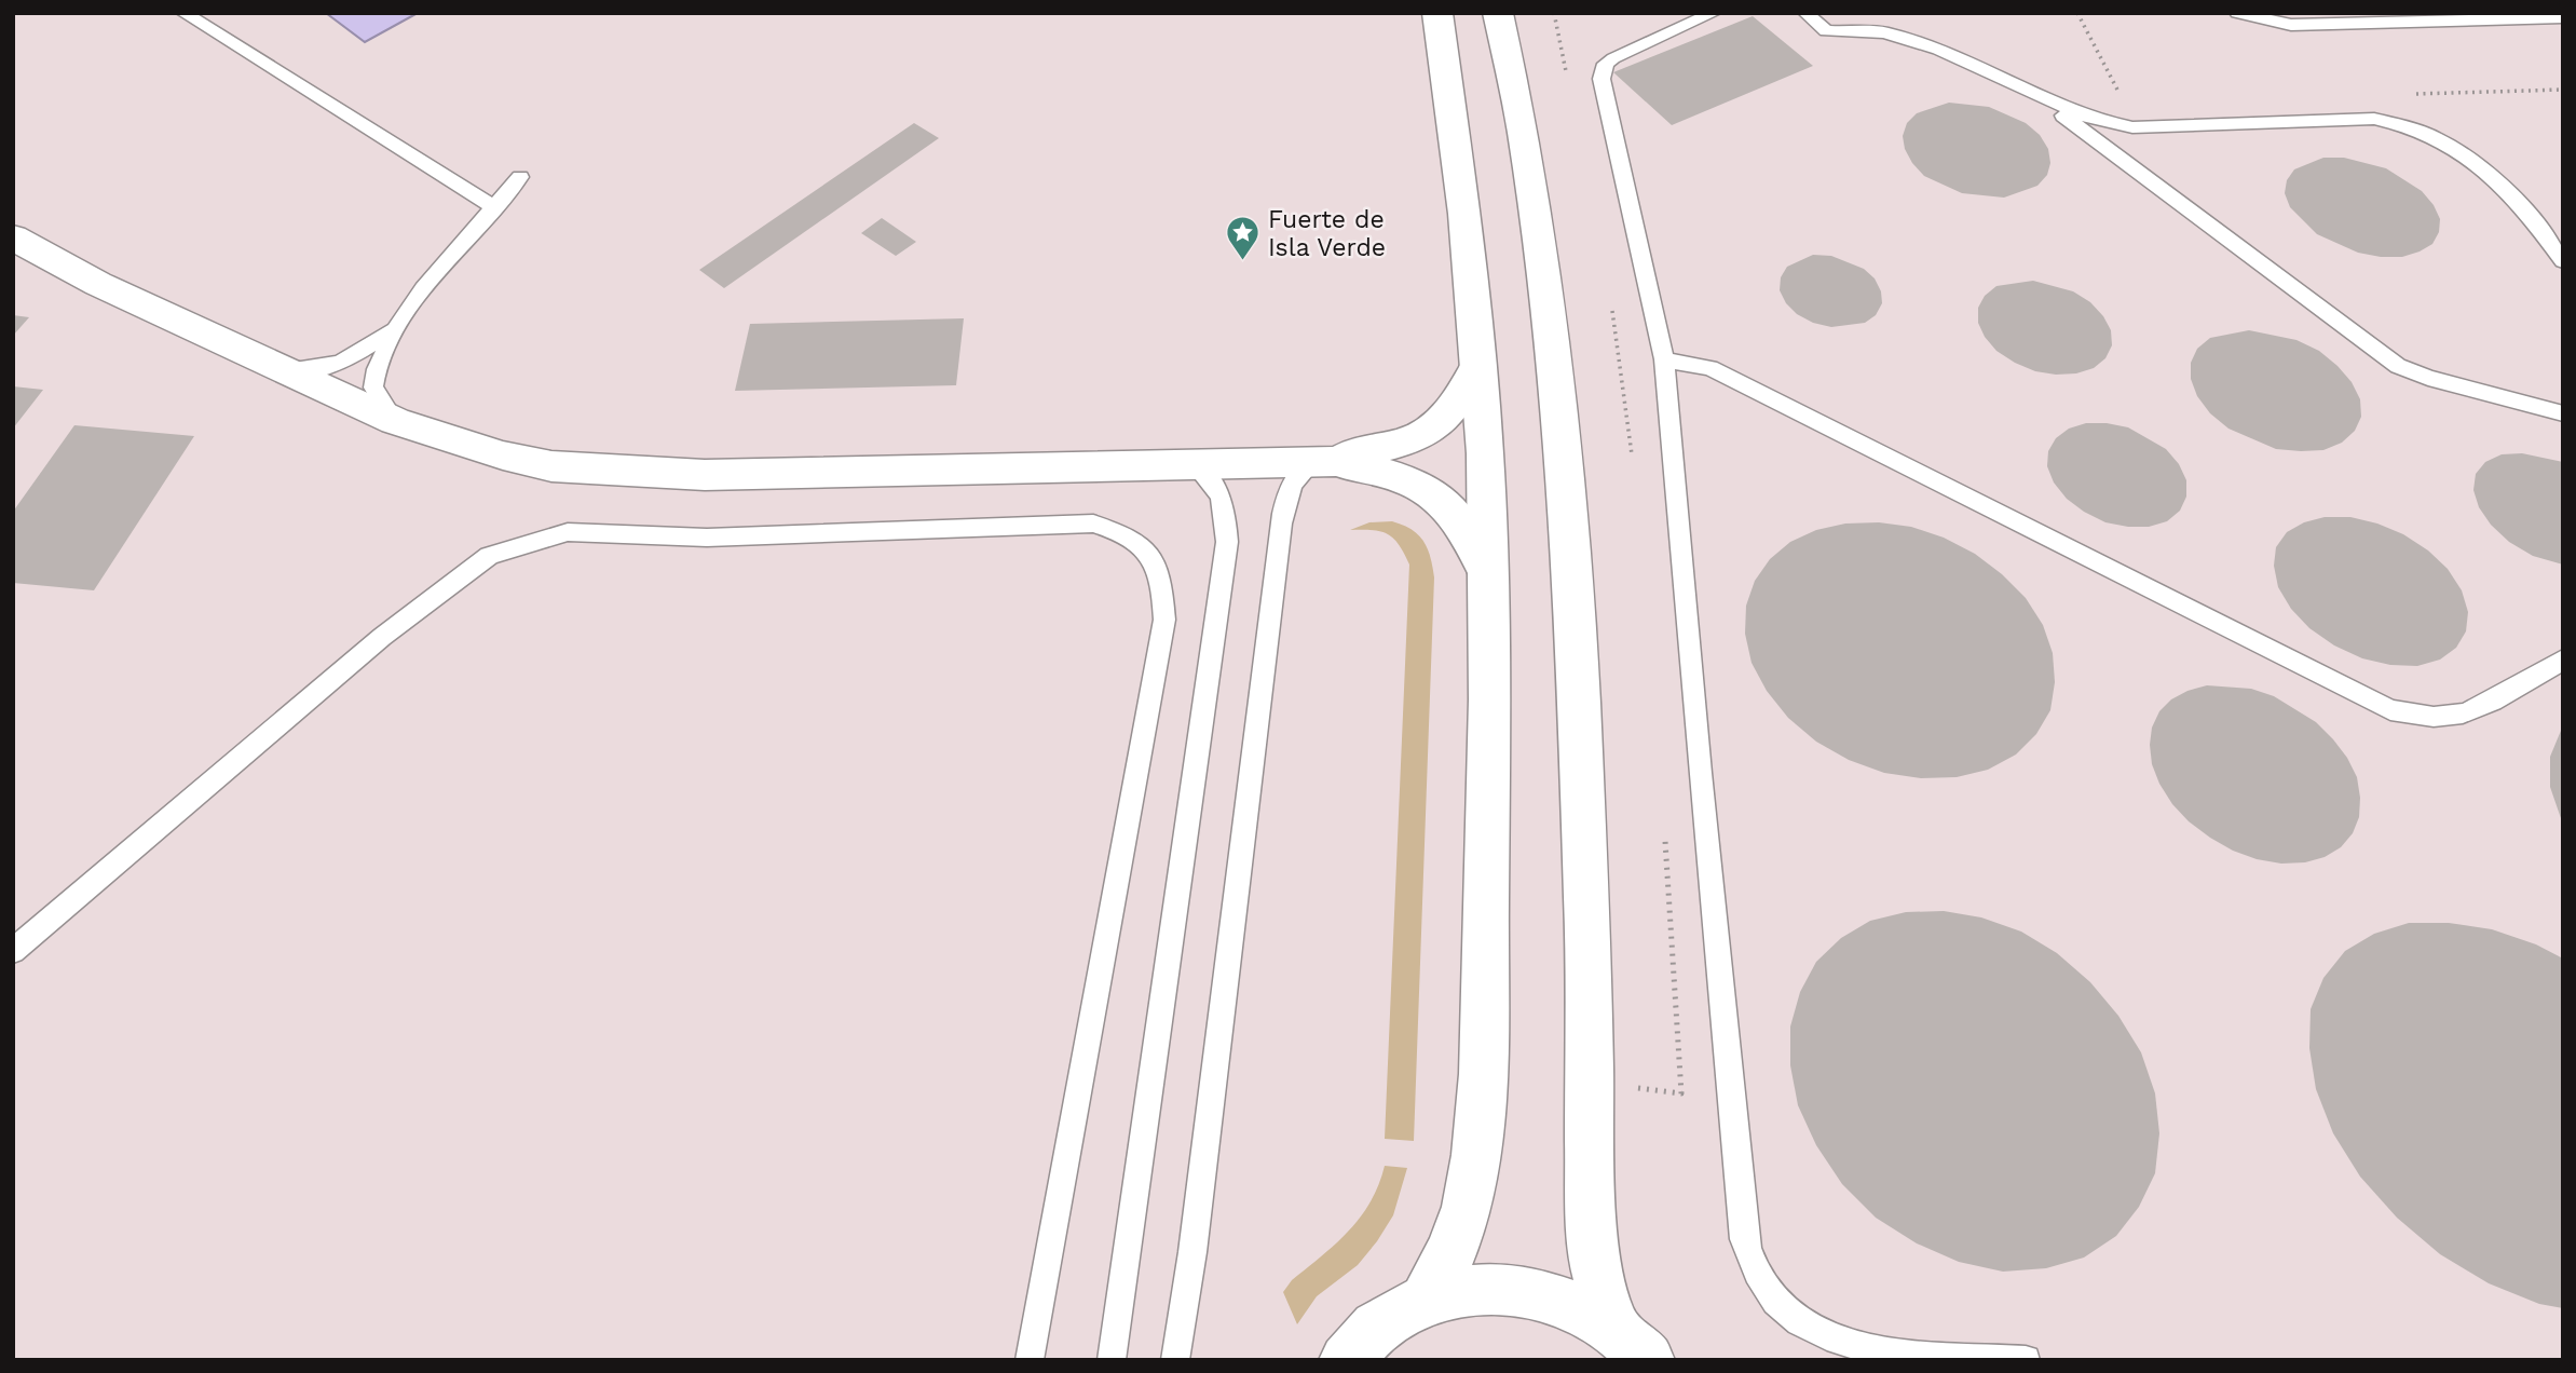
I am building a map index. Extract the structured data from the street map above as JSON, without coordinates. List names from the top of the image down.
{
  "places": {
    "place": ["Fuerte de Isla Verde"]
  }
}
